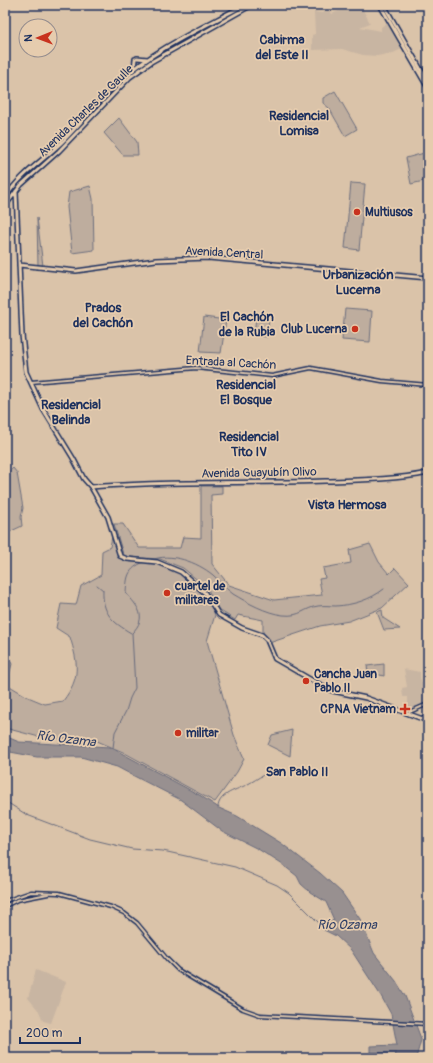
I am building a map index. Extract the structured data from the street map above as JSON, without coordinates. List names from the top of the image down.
{
  "streets": {
    "main road": ["Avenida Charles de Gaulle", "Avenida Central", "Avenida Guayubín Olivo"],
    "street": ["Entrada al Cachón"]
  },
  "districts": [
    "Cabirma del Este II",
    "Residencial Lomisa",
    "Urbanización Lucerna",
    "Prados del Cachón",
    "El Cachón de la Rubia",
    "Residencial El Bosque",
    "Residencial Belinda",
    "Residencial Tito IV",
    "Vista Hermosa",
    "San Pablo II"
  ],
  "water": ["Río Ozama"],
  "places": {
    "other": [
      "Multiusos",
      "Club Lucerna",
      "cuartel de militares",
      "Cancha Juan Pablo II",
      "militar"
    ],
    "health": ["CPNA Vietnam"]
  },
  "scale_bar": "200 m",
  "north": "left"
}
